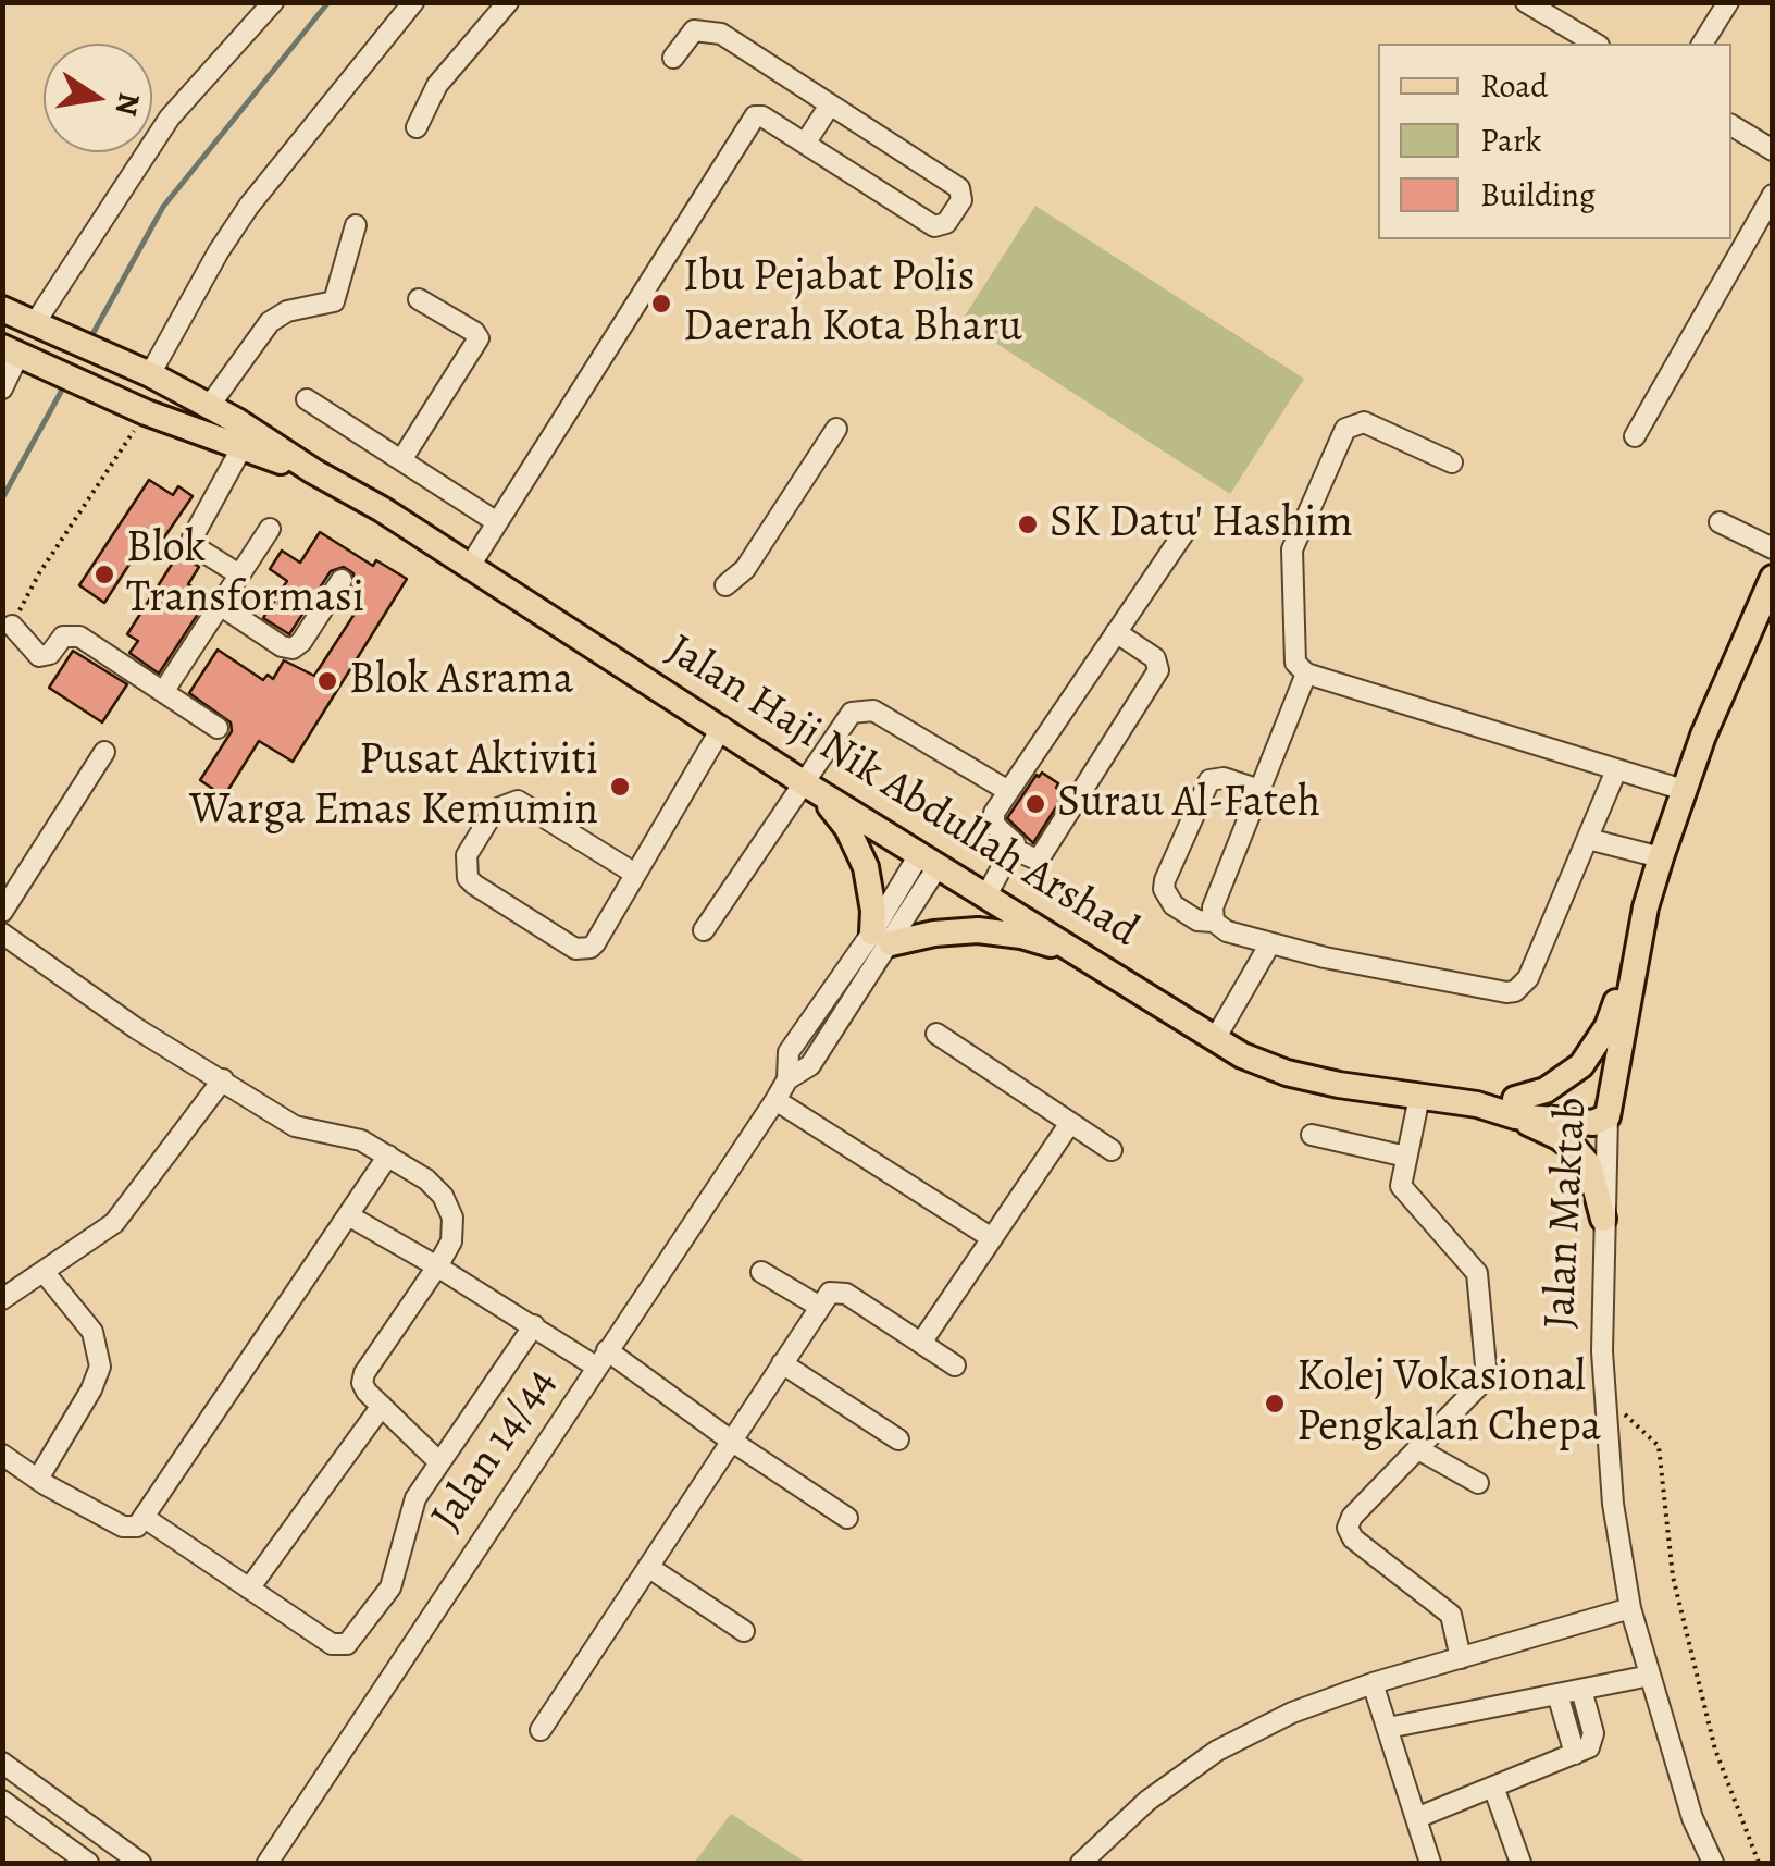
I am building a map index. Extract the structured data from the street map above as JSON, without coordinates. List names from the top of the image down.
{
  "streets": {
    "main road": ["Jalan Haji Nik Abdullah Arshad", "Jalan Maktab"],
    "street": ["Jalan 14/44"]
  },
  "crossings": [
    ["Jalan Haji Nik Abdullah Arshad", "Jalan Maktab"],
    ["Jalan Haji Nik Abdullah Arshad", "Jalan 14/44"]
  ],
  "places": [
    "Ibu Pejabat Polis Daerah Kota Bharu",
    "SK Datu' Hashim",
    "Blok Transformasi",
    "Blok Asrama",
    "Pusat Aktiviti Warga Emas Kemumin",
    "Surau Al-Fateh",
    "Kolej Vokasional Pengkalan Chepa"
  ],
  "legend": ["Road", "Park", "Building"],
  "north": "right"
}
